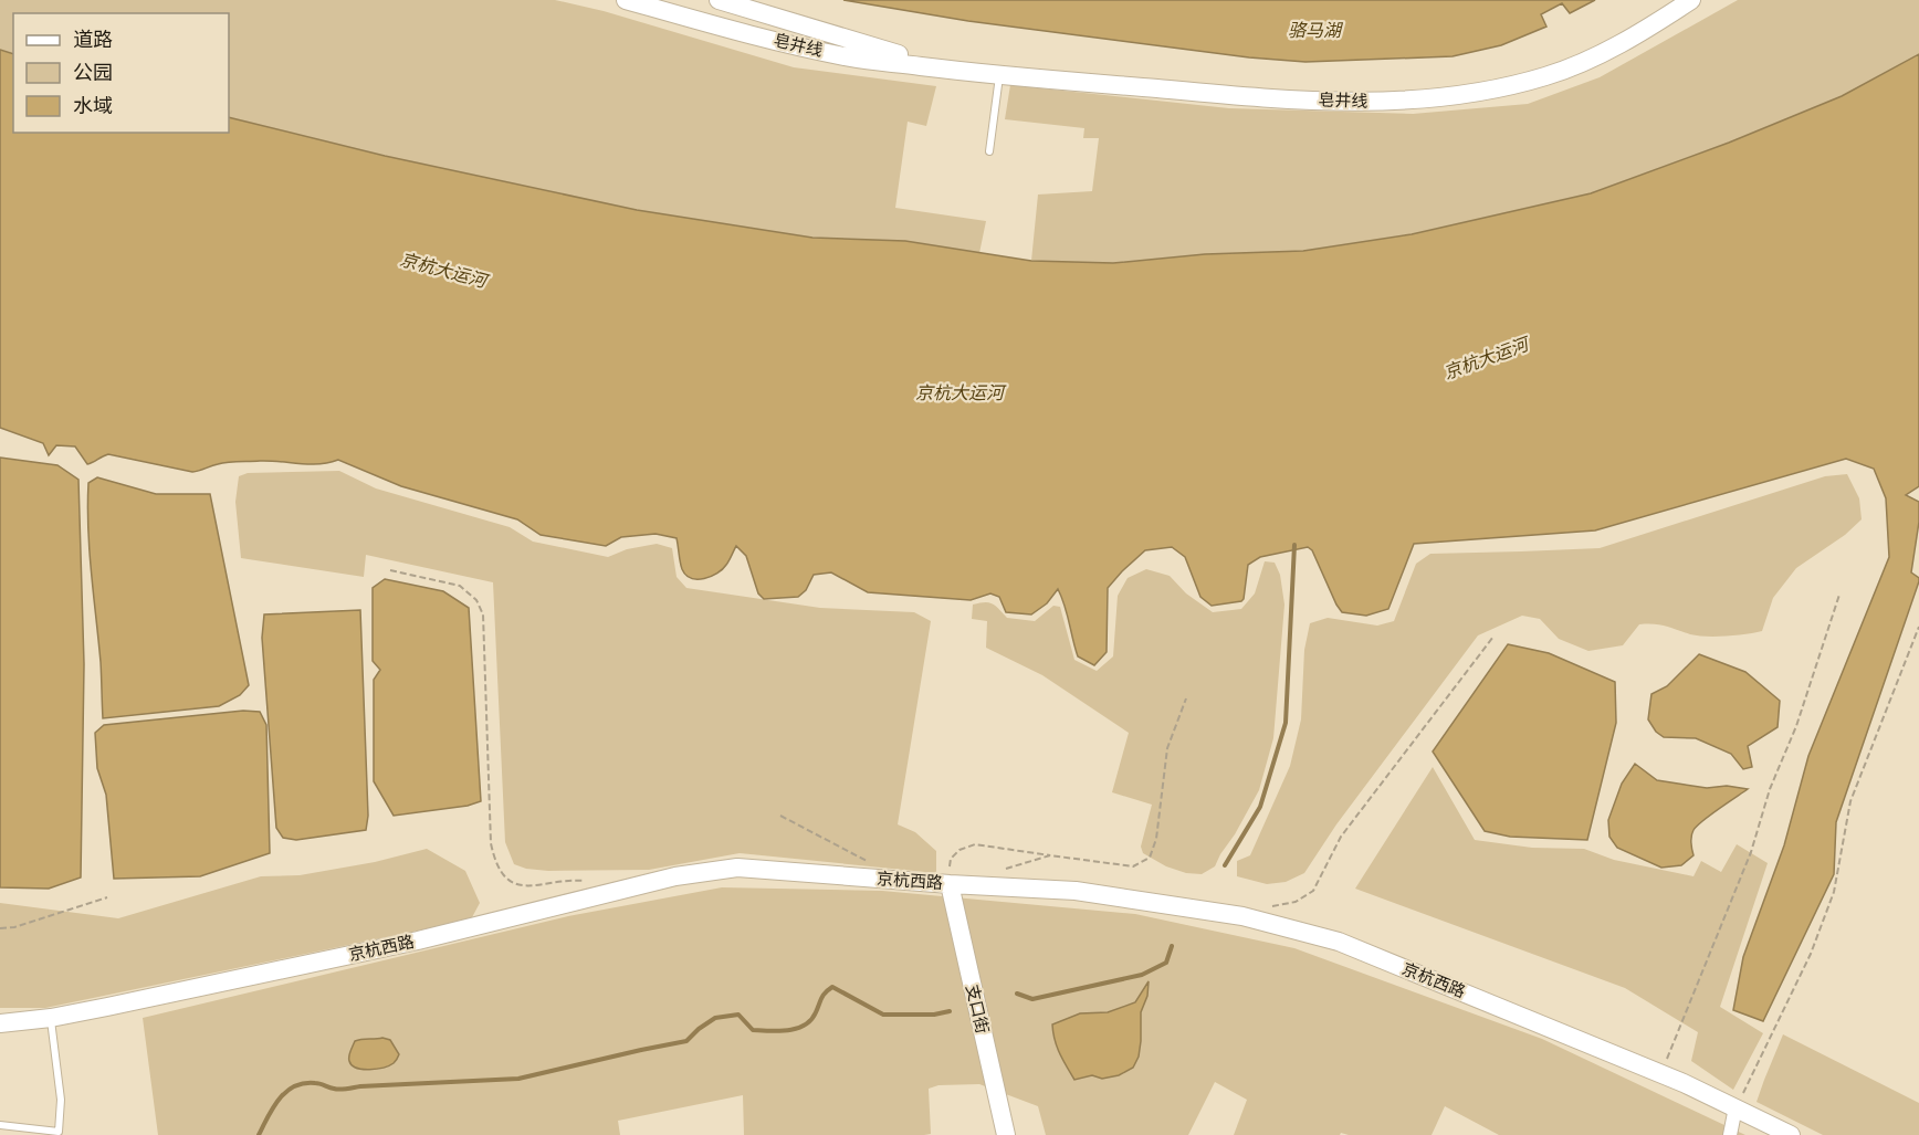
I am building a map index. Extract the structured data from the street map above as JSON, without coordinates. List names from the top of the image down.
{
  "streets": {
    "main road": ["皂井线", "京杭西路", "支口街"]
  },
  "crossings": [
    ["京杭西路", "支口街"]
  ],
  "water": ["骆马湖", "京杭大运河"],
  "legend": ["道路", "公园", "水域"]
}
